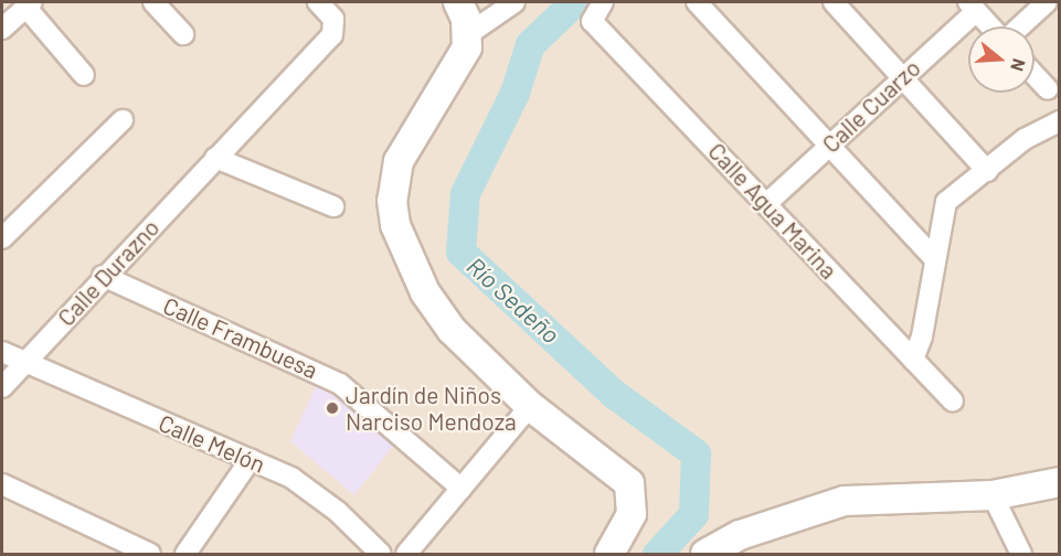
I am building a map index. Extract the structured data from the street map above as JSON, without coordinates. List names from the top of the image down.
{
  "streets": {
    "street": [
      "Calle Cuarzo",
      "Calle Agua Marina",
      "Calle Durazno",
      "Calle Frambuesa",
      "Calle Melón"
    ]
  },
  "crossings": [
    ["Calle Cuarzo", "Calle Agua Marina"],
    ["Calle Durazno", "Calle Frambuesa"],
    ["Calle Durazno", "Calle Melón"]
  ],
  "water": ["Río Sedeño"],
  "places": ["Jardín de Niños Narciso Mendoza"],
  "north": "right"
}
